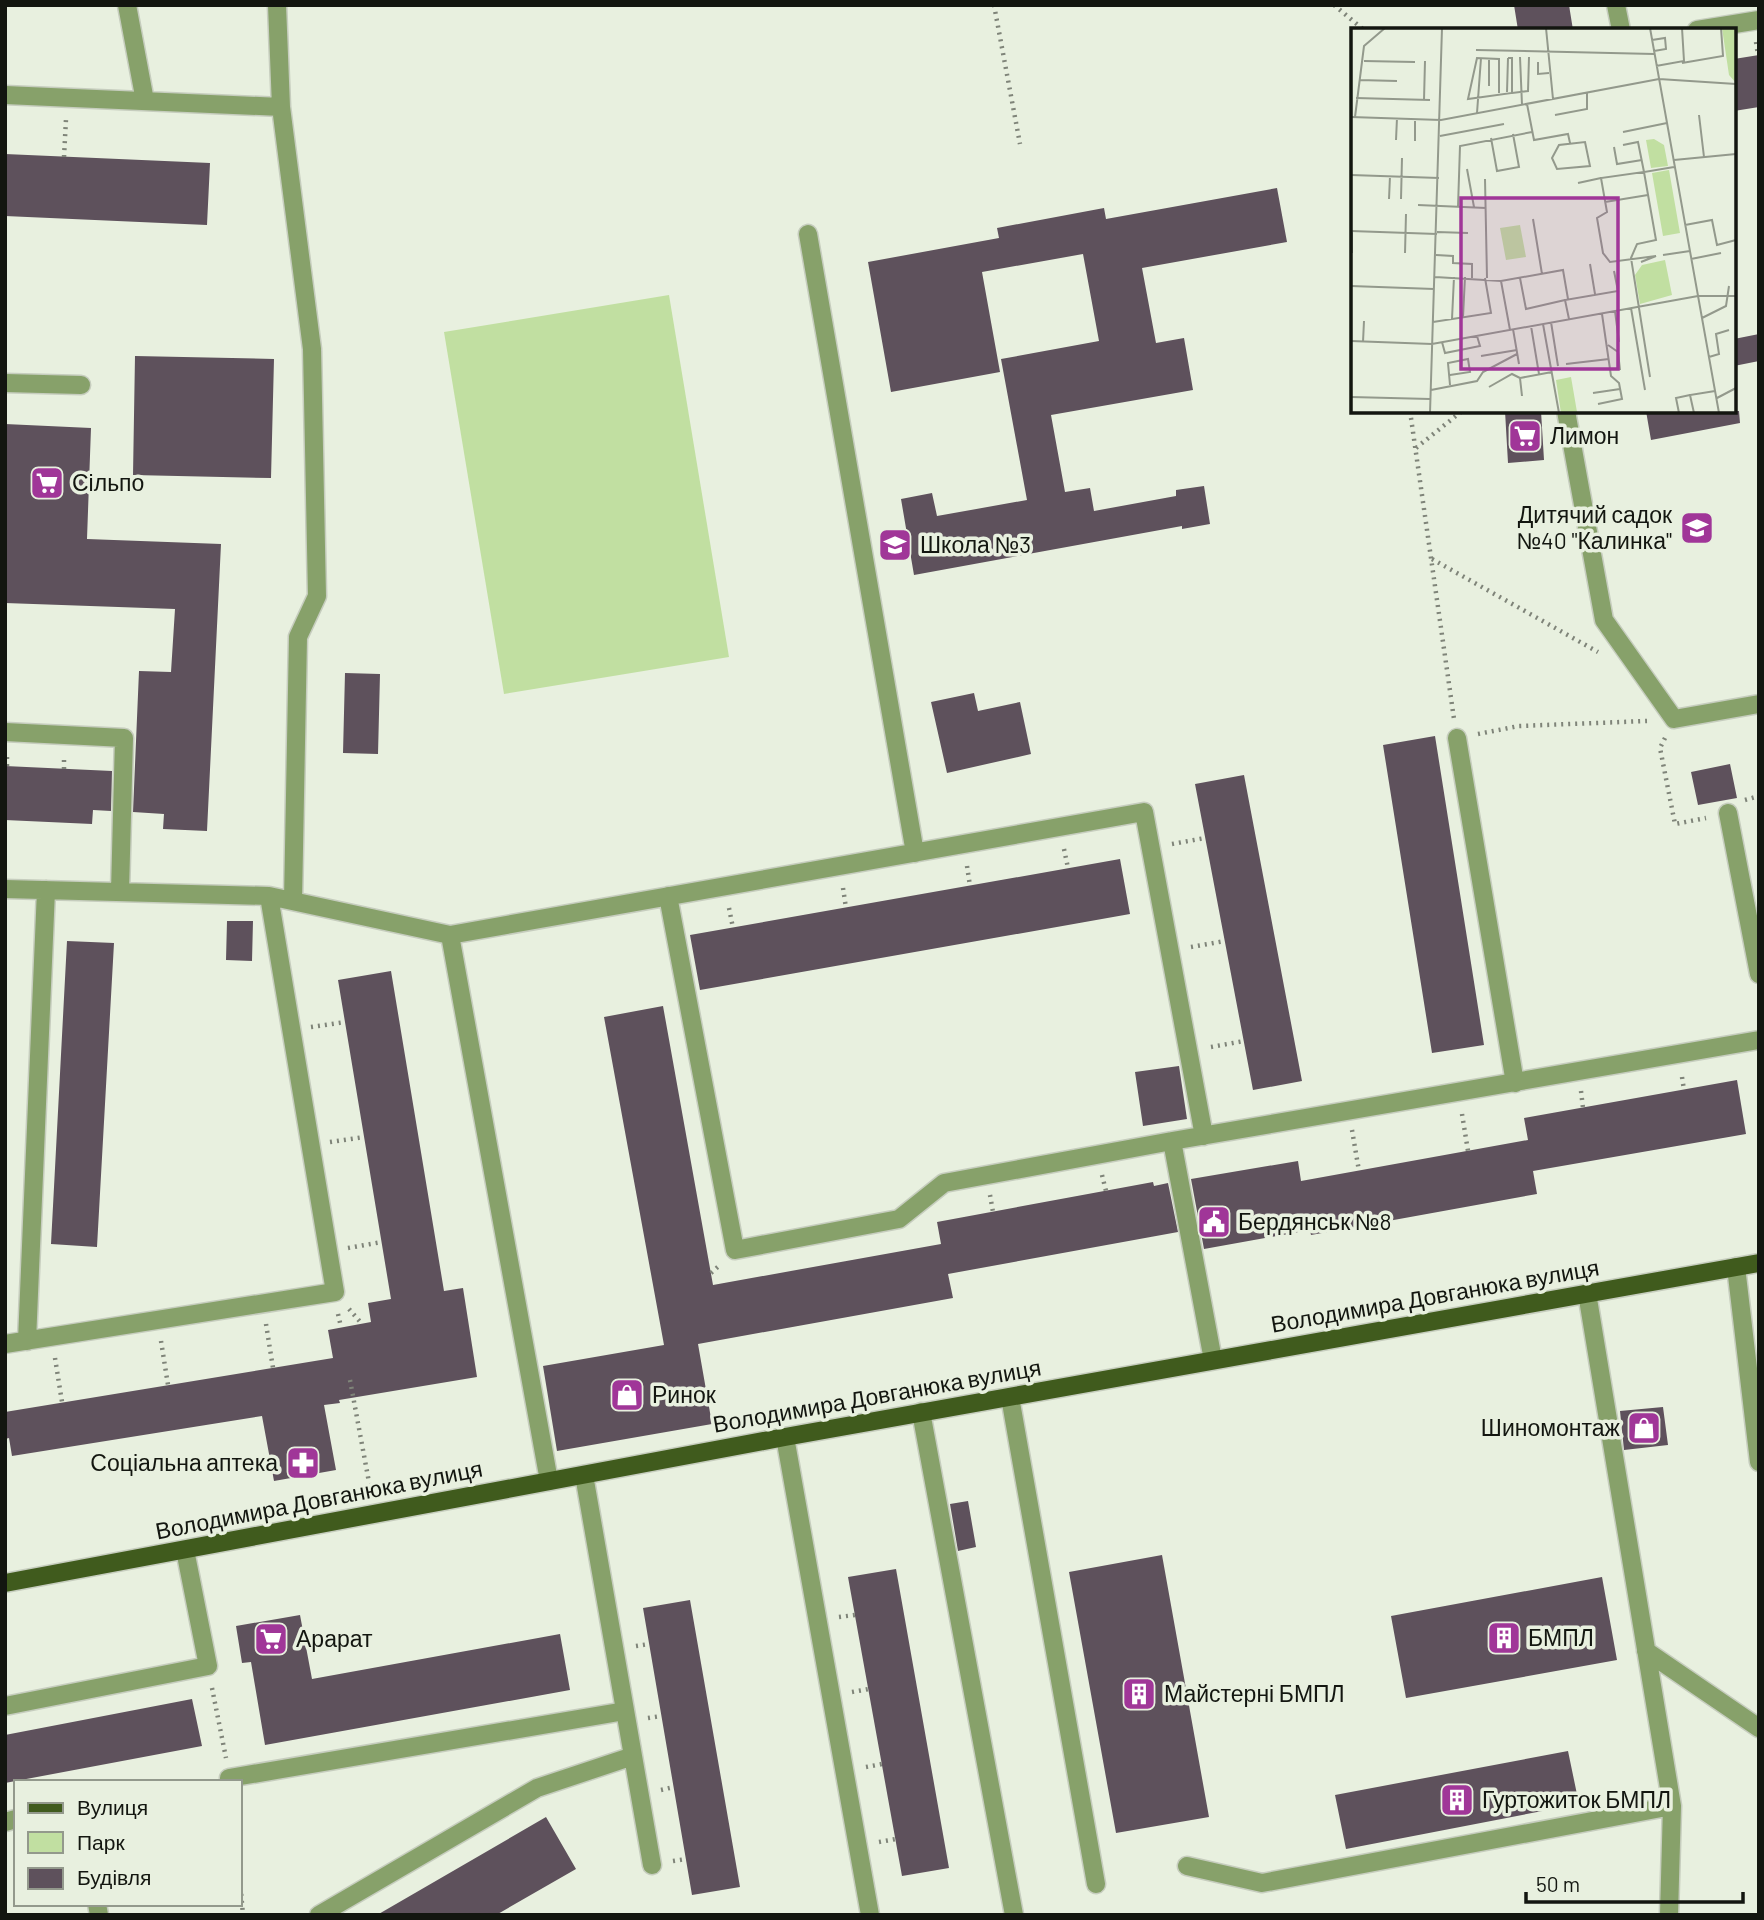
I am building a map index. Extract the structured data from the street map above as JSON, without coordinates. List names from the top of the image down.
{
  "streets": {
    "main road": ["Володимира Довганюка вулиця"]
  },
  "places": {
    "supermarket": ["Лимон", "Сільпо", "Арарат"],
    "school or university": ["Дитячий садок №40 \"Калинка\"", "Школа №3"],
    "public building": ["Бердянськ №8"],
    "shop": ["Ринок", "Шиномонтаж"],
    "pharmacy": ["Соціальна аптека"],
    "building": ["БМПЛ", "Майстерні БМПЛ", "Гуртожиток БМПЛ"]
  },
  "legend": ["Вулиця", "Парк", "Будівля"],
  "scale_bar": "50 m"
}
